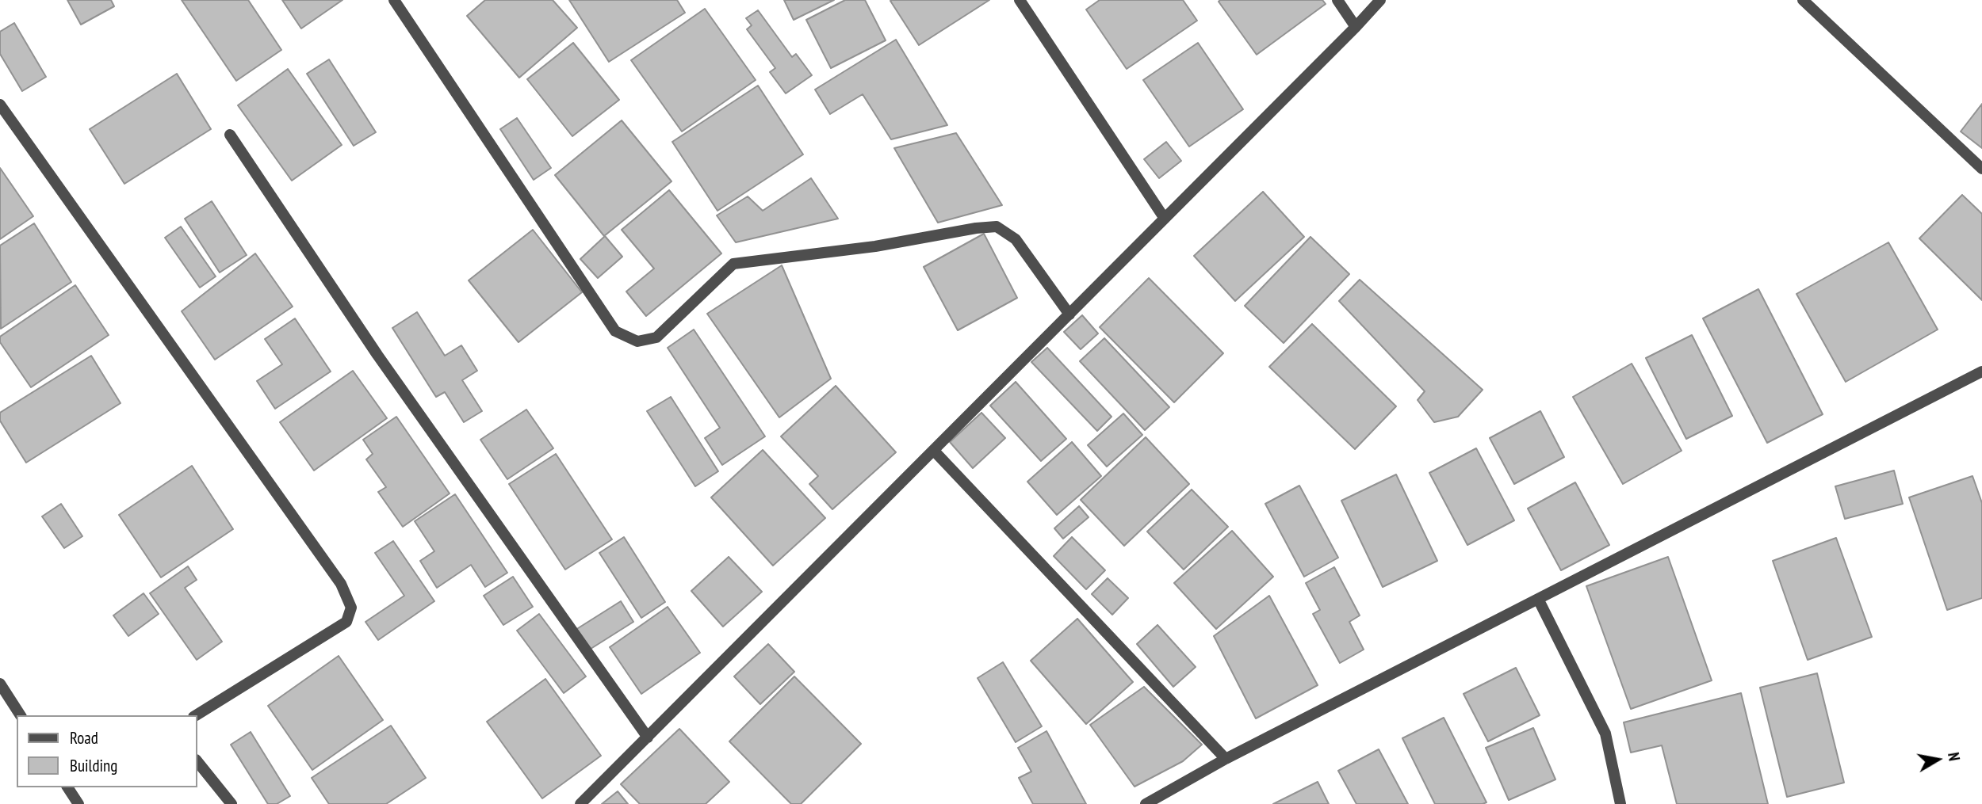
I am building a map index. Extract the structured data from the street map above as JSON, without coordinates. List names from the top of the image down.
{
  "legend": ["Road", "Building"],
  "north": "right"
}
